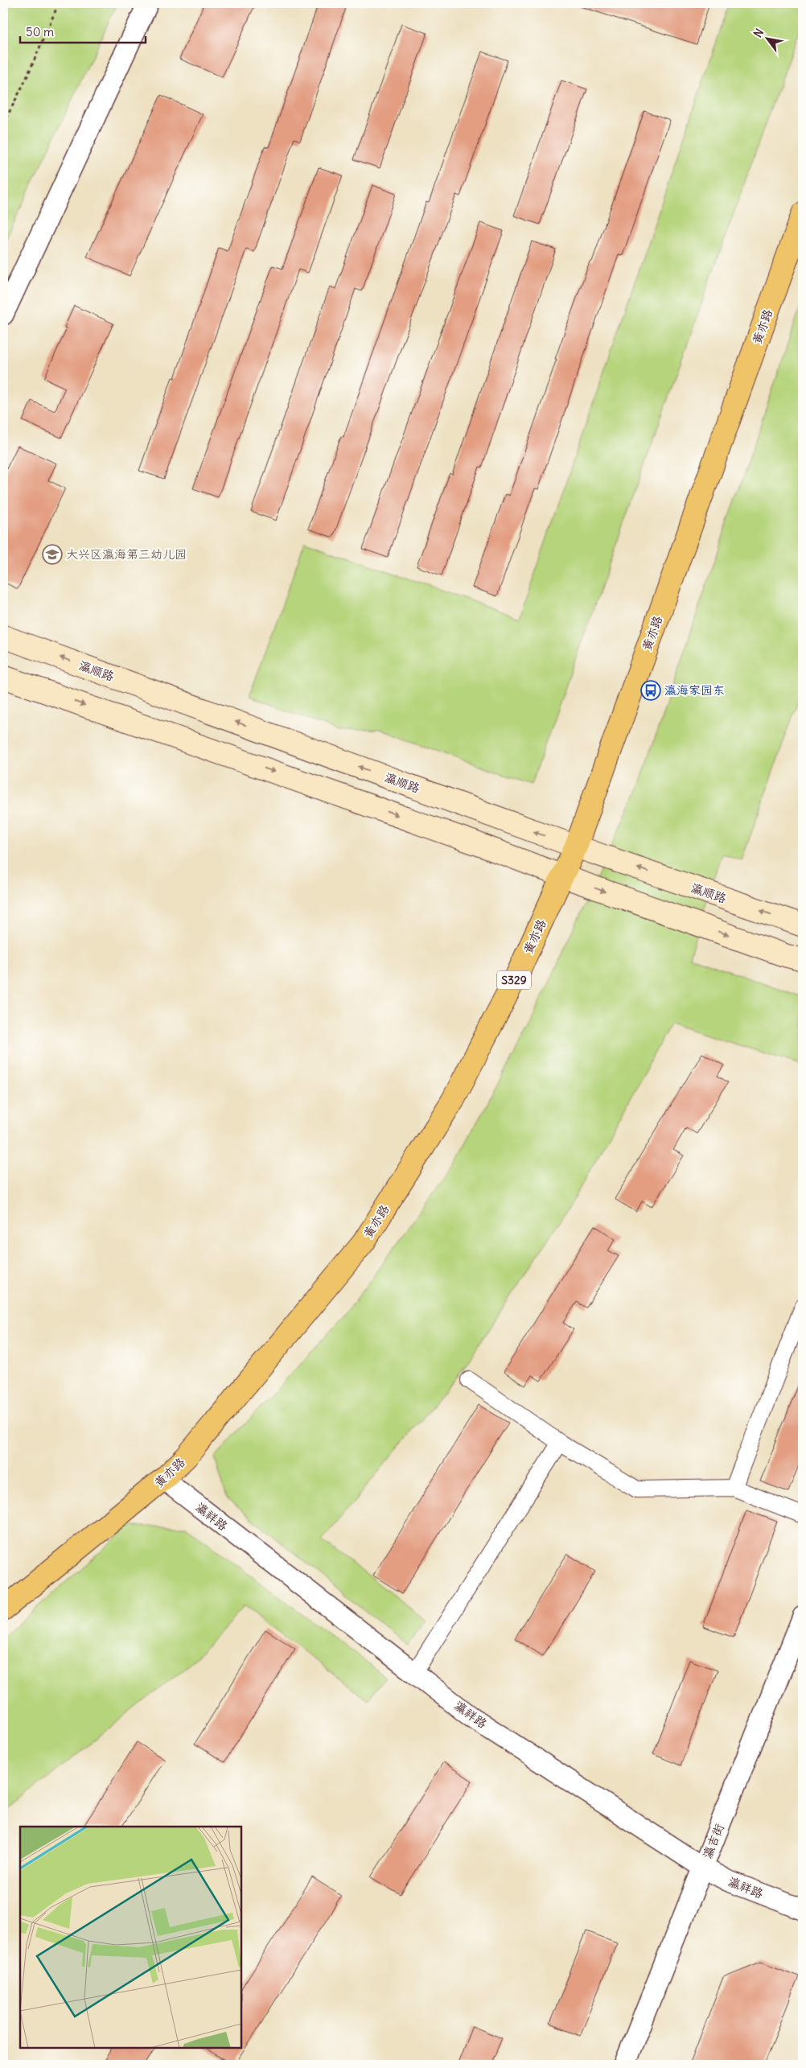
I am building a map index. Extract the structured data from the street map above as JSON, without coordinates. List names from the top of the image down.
{
  "streets": {
    "main road": ["黄亦路", "瀛顺路", "S329"],
    "street": ["瀛祥路", "瀛吉街"]
  },
  "crossings": [
    ["黄亦路", "瀛顺路"],
    ["黄亦路", "瀛祥路"],
    ["瀛祥路", "瀛吉街"]
  ],
  "places": {
    "school or university": ["大兴区瀛海第三幼儿园"],
    "bus stop": ["瀛海家园东"]
  },
  "scale_bar": "50 m",
  "north": "top left"
}
